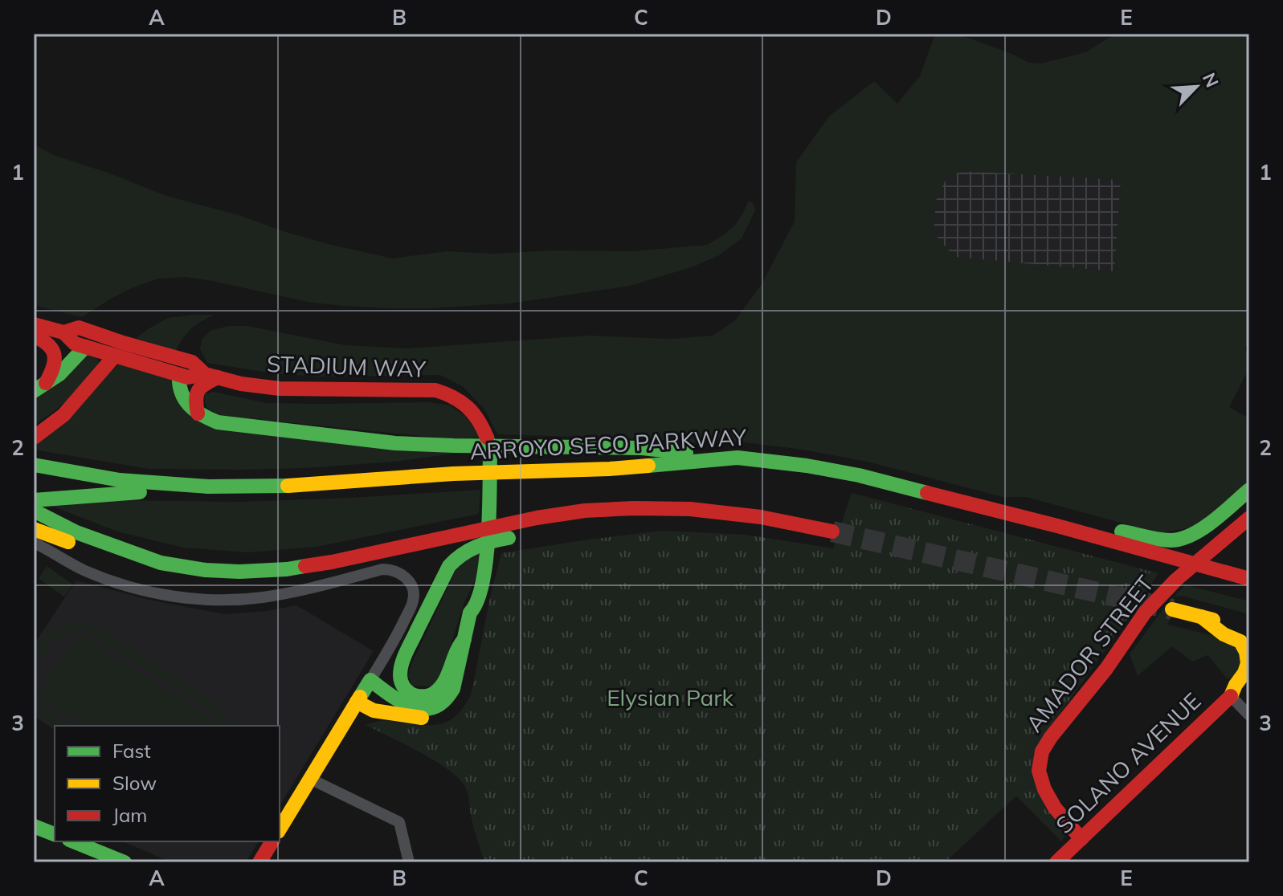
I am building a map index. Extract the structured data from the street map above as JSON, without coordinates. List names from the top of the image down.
{
  "streets": {
    "main road": [
      "STADIUM WAY",
      "ARROYO SECO PARKWAY",
      "AMADOR STREET",
      "SOLANO AVENUE"
    ]
  },
  "crossings": [
    ["AMADOR STREET", "SOLANO AVENUE"]
  ],
  "parks": ["Elysian Park"],
  "legend": ["Fast", "Slow", "Jam"],
  "north": "top right",
  "grid": {
    "columns": [
      "A",
      "B",
      "C",
      "D",
      "E"
    ],
    "rows": ["1", "2", "3"]
  }
}
